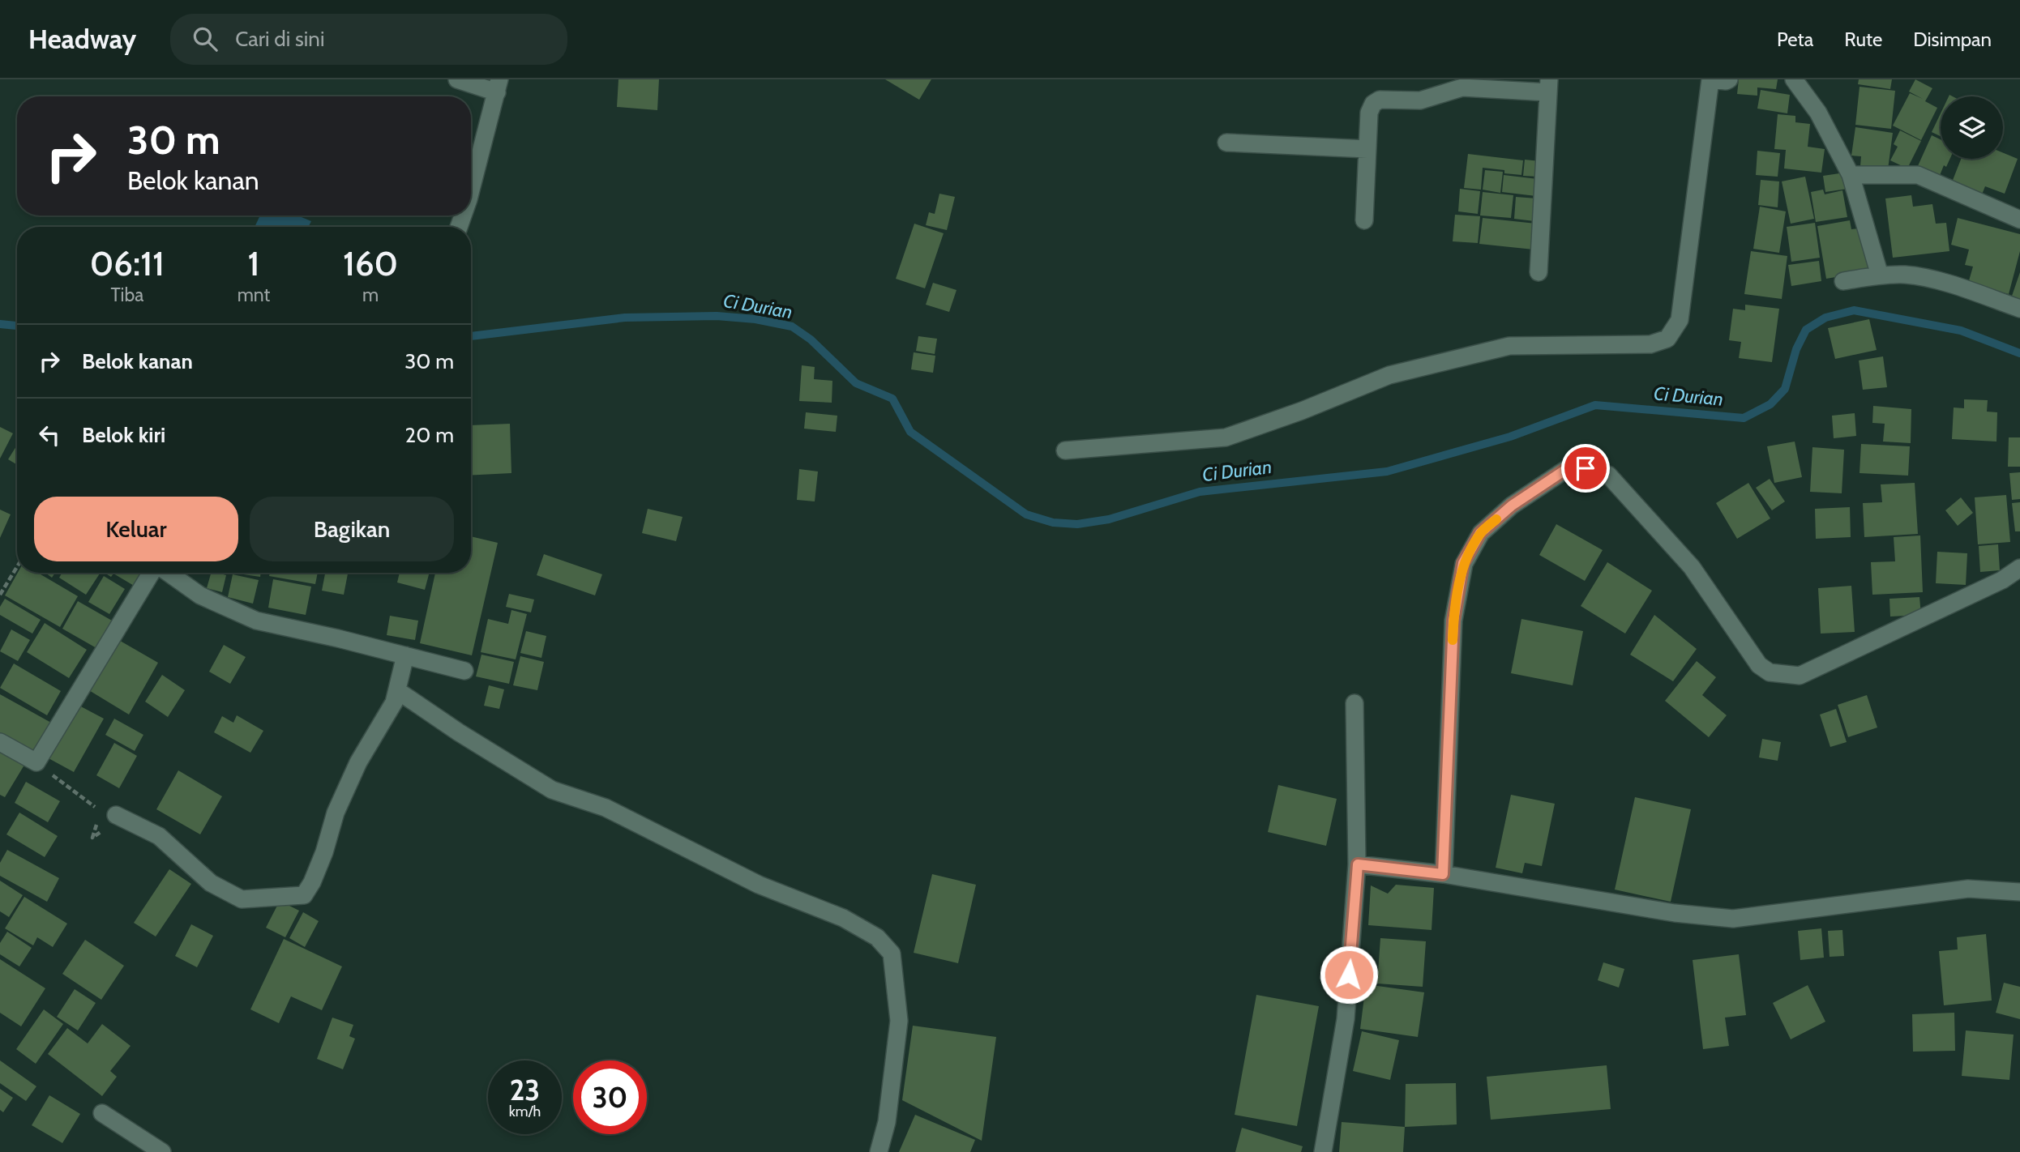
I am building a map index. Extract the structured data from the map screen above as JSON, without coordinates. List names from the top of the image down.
{
  "water": ["Ci Durian"],
  "page": {
    "header": "Headway",
    "search": "Cari di sini",
    "nav": ["Peta", "Rute", "Disimpan"],
    "turn": ["30 m", "Belok kanan"],
    "eta": [
      "06:11",
      "Tiba",
      "1",
      "mnt",
      "160",
      "m"
    ],
    "list": [
      {
        "name": "Belok kanan",
        "value": "30 m"
      },
      {
        "name": "Belok kiri",
        "value": "20 m"
      }
    ],
    "buttons": ["Keluar", "Bagikan"],
    "speed": "23 km/h",
    "limit": "30"
  }
}
